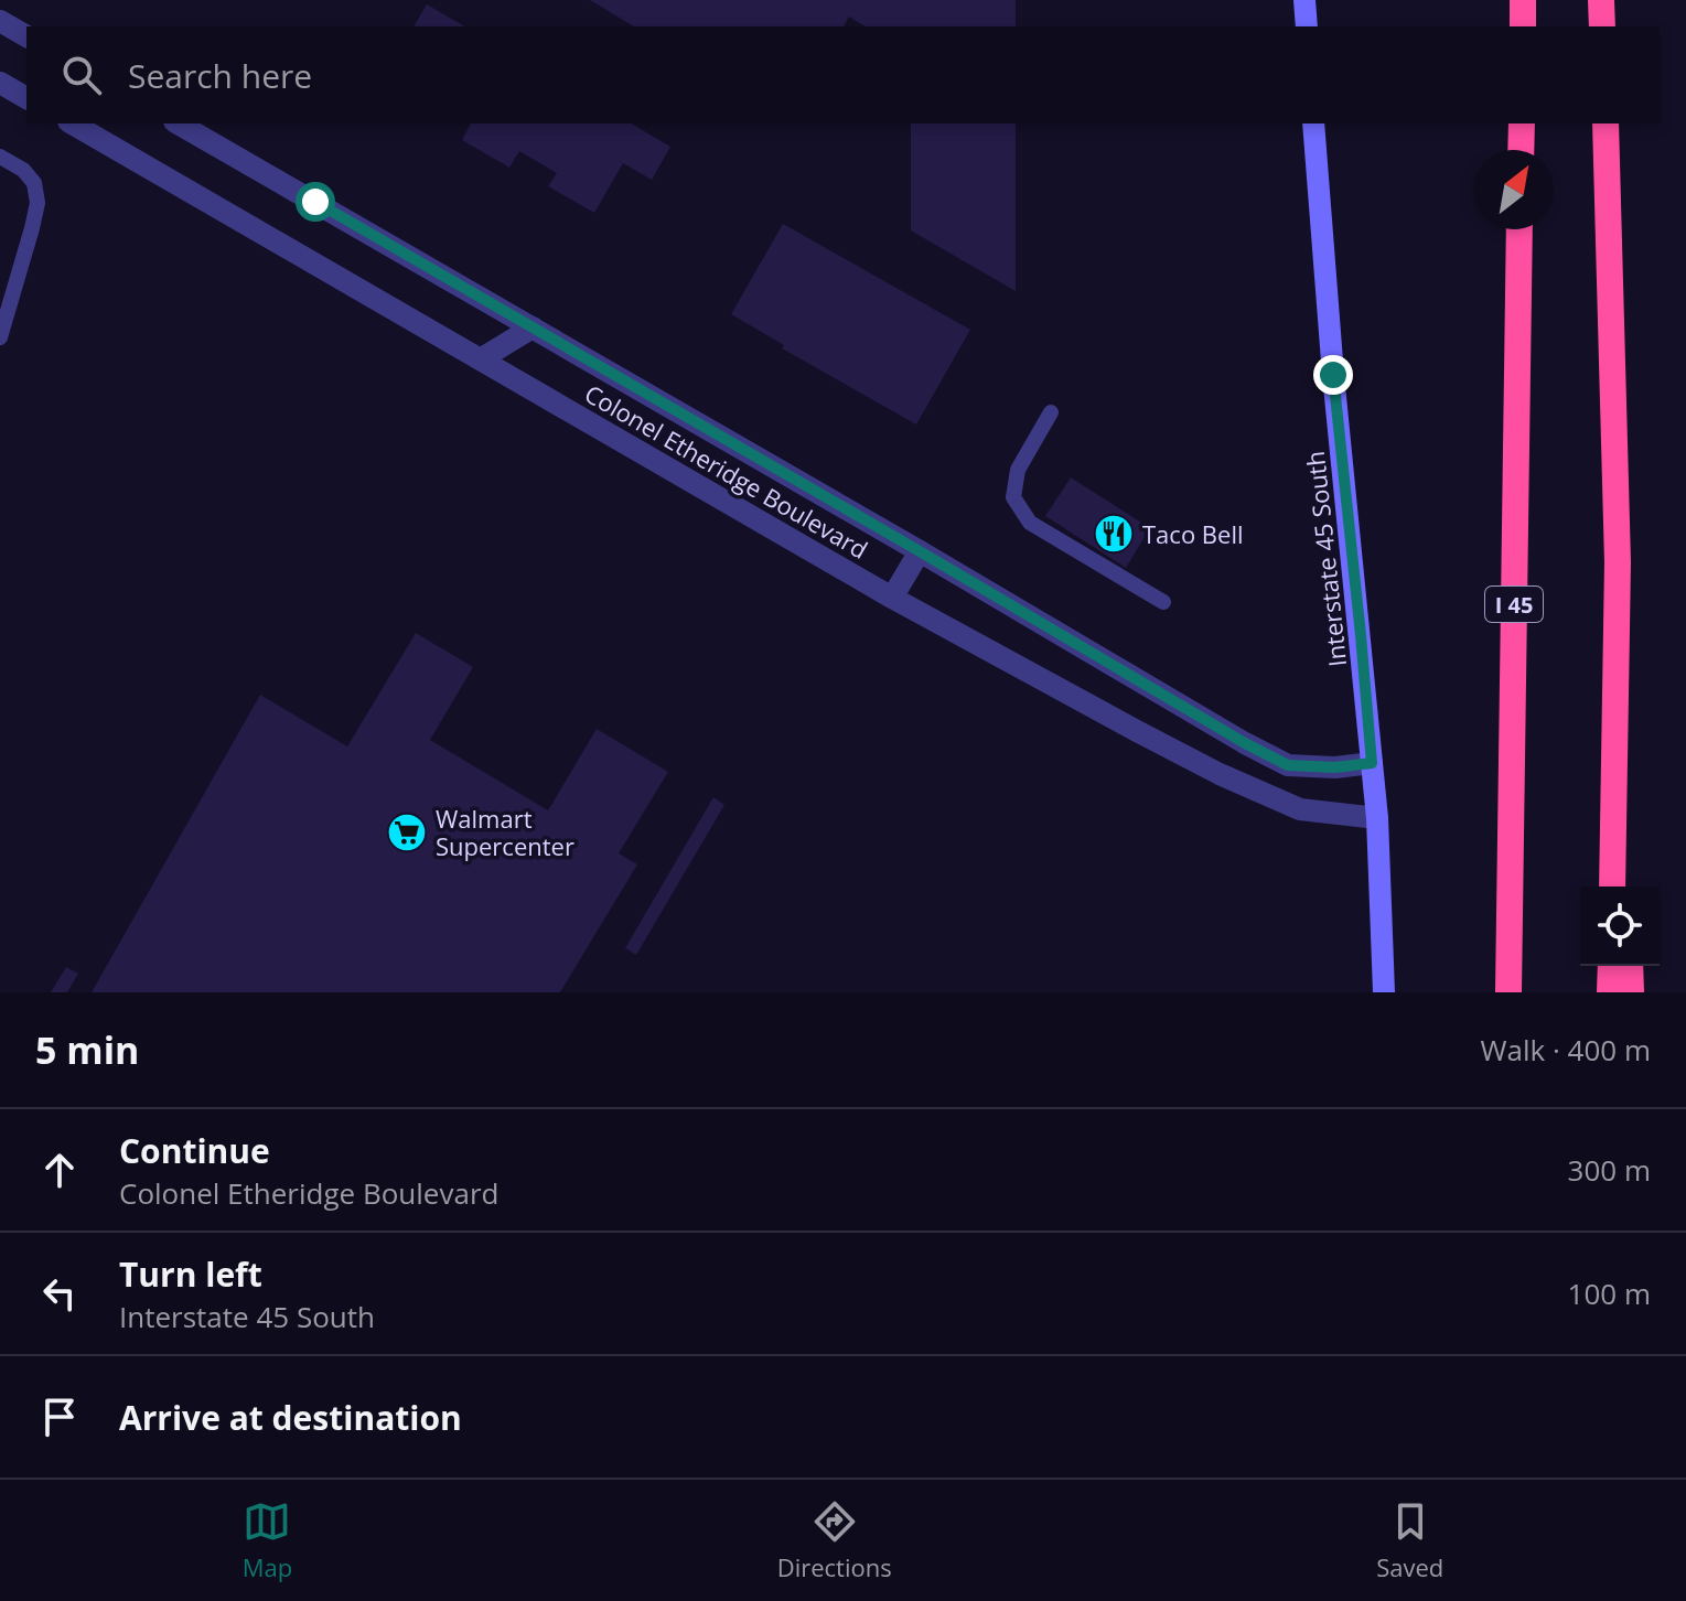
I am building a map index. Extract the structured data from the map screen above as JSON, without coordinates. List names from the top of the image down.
{
  "streets": {
    "highway": ["I 45"],
    "main road": ["Interstate 45 South"],
    "street": ["Colonel Etheridge Boulevard"]
  },
  "crossings": [
    ["Colonel Etheridge Boulevard", "Interstate 45 South"]
  ],
  "places": {
    "restaurant": ["Taco Bell"],
    "supermarket": ["Walmart Supercenter"]
  },
  "north": "top right",
  "page": {
    "search": "Search here",
    "heading": ["5 min", "Walk · 400 m"],
    "list": [
      ["Continue", "Colonel Etheridge Boulevard", "300 m"],
      ["Turn left", "Interstate 45 South", "100 m"],
      "Arrive at destination"
    ],
    "nav": ["Map", "Directions", "Saved"]
  }
}
